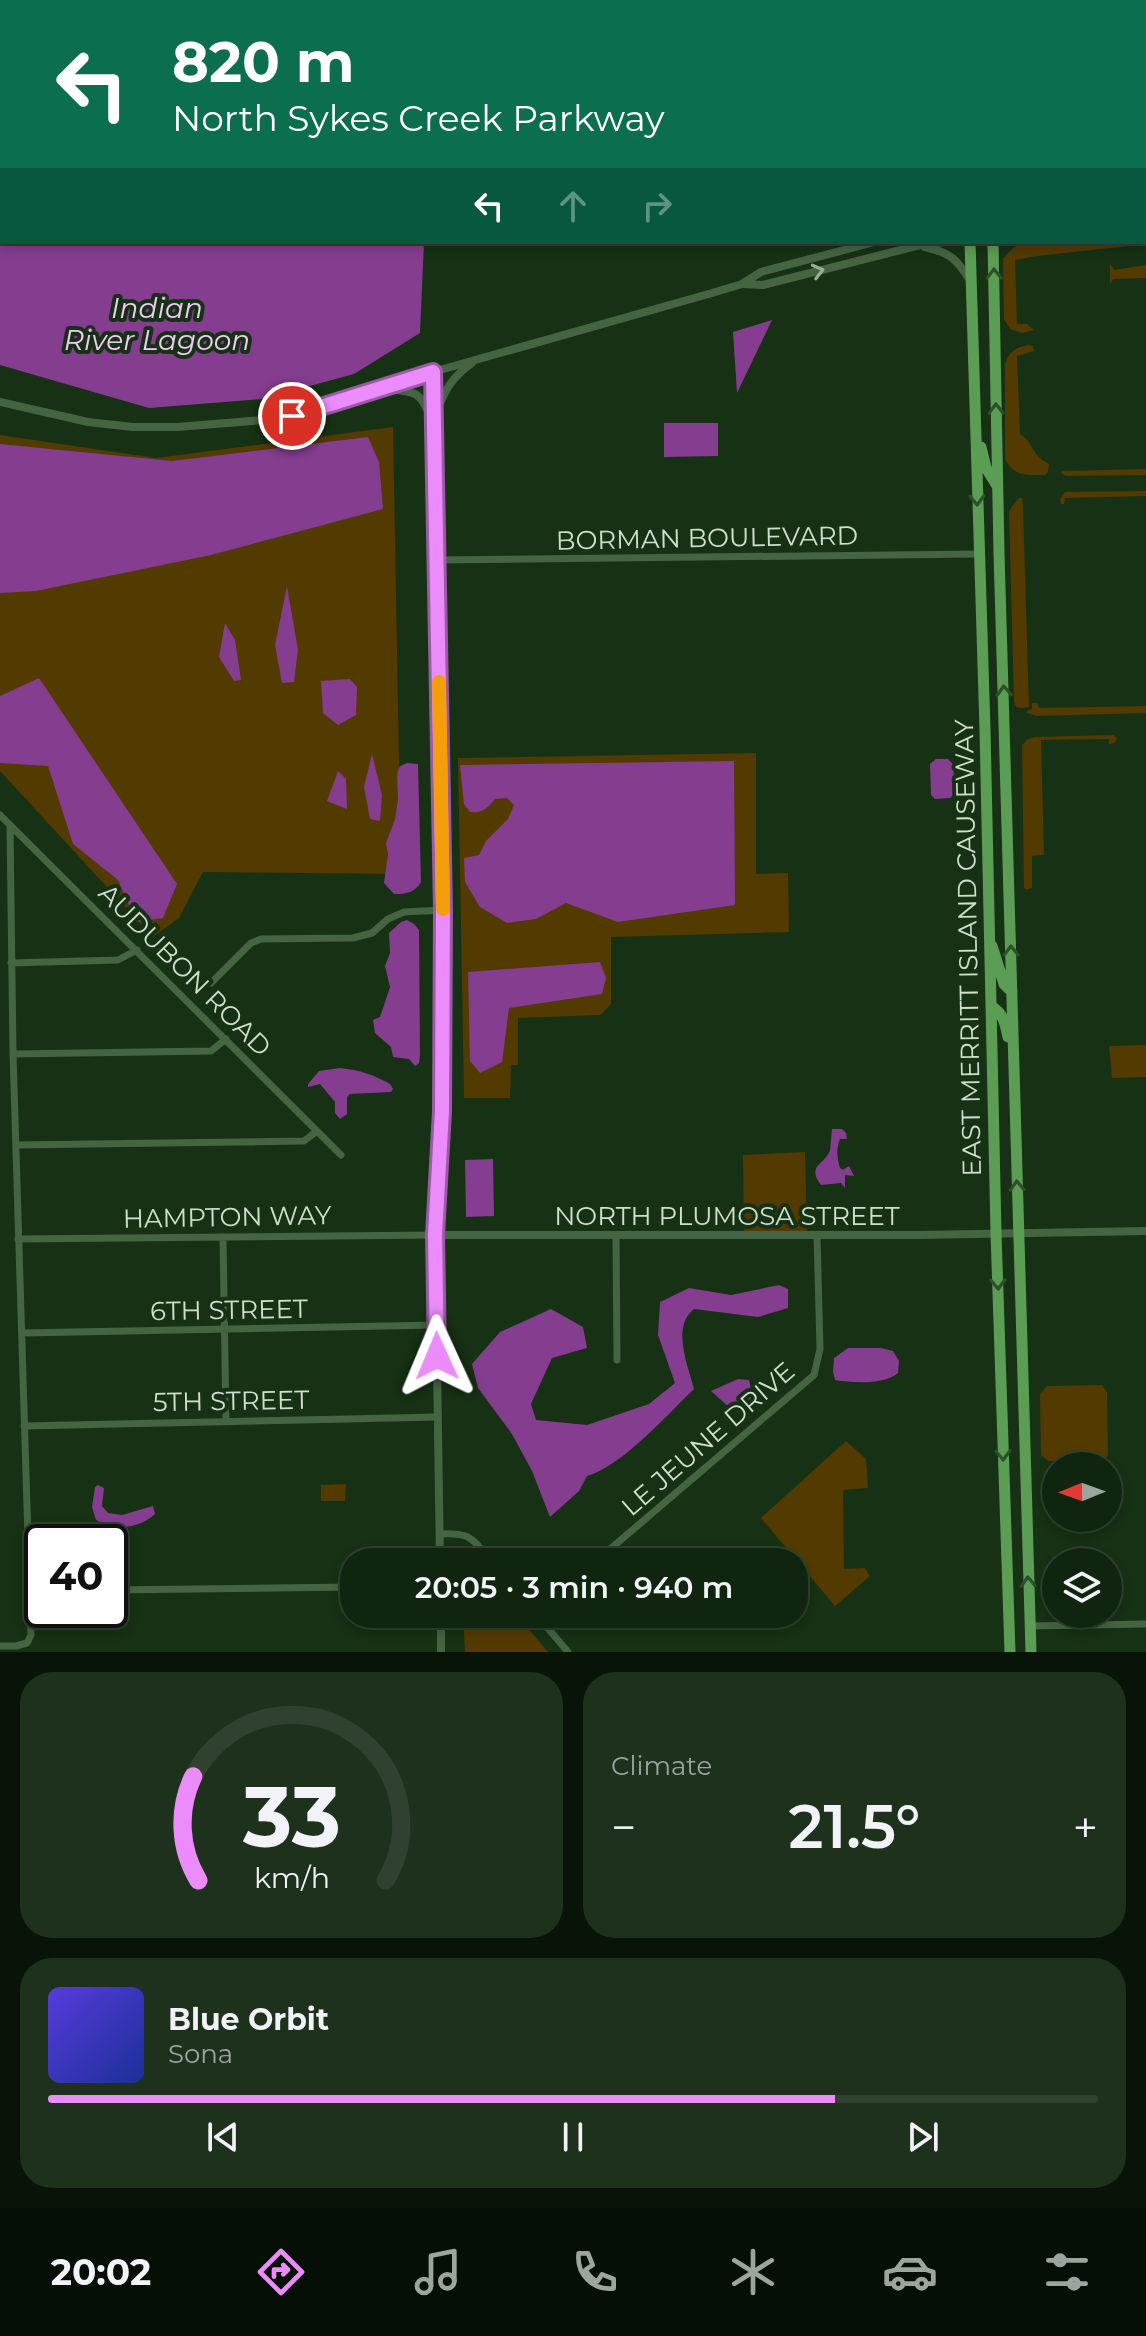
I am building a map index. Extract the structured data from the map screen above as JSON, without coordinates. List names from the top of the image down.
{
  "streets": {
    "main road": ["EAST MERRITT ISLAND CAUSEWAY"],
    "street": [
      "BORMAN BOULEVARD",
      "AUDUBON ROAD",
      "NORTH PLUMOSA STREET",
      "HAMPTON WAY",
      "6TH STREET",
      "5TH STREET",
      "LE JEUNE DRIVE"
    ]
  },
  "crossings": [
    ["BORMAN BOULEVARD", "EAST MERRITT ISLAND CAUSEWAY"],
    ["EAST MERRITT ISLAND CAUSEWAY", "NORTH PLUMOSA STREET"],
    ["NORTH PLUMOSA STREET", "HAMPTON WAY"],
    ["NORTH PLUMOSA STREET", "LE JEUNE DRIVE"]
  ],
  "water": ["Indian River Lagoon"],
  "north": "left",
  "page": {
    "turn": ["820 m", "North Sykes Creek Parkway"],
    "limit": "40",
    "trip": "20:05 · 3 min · 940 m",
    "tile": "Climate",
    "heat": ["−", "21.5°", "+"],
    "song": ["Blue Orbit", "Sona"],
    "tabs": "20:02",
    "gauge": ["33", "km/h"]
  }
}
